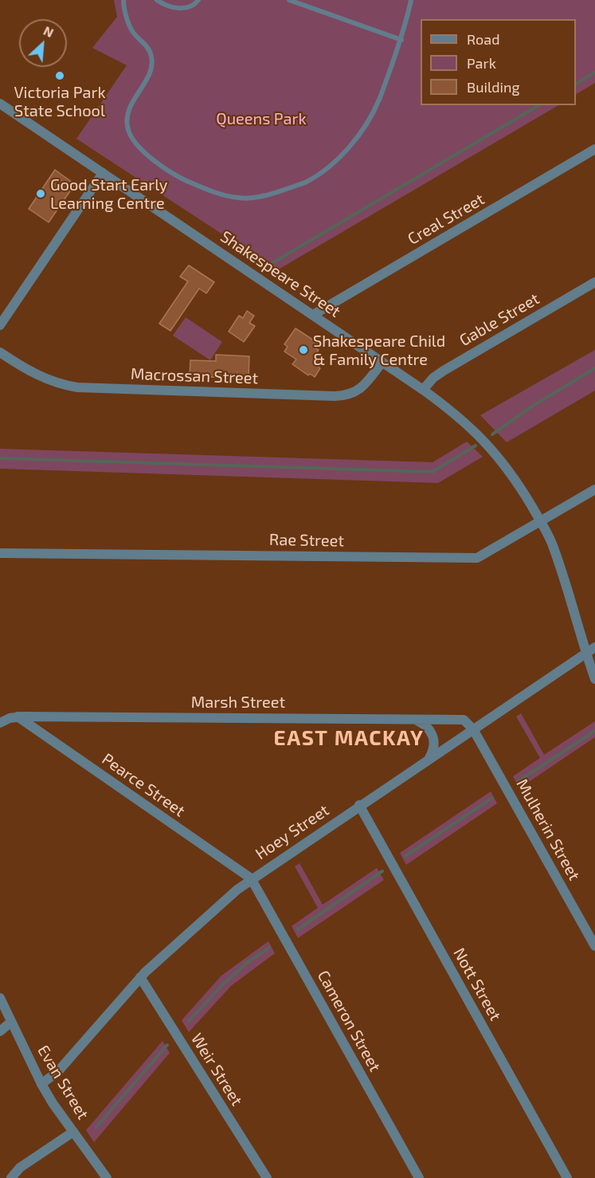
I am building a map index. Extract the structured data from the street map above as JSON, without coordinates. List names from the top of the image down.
{
  "streets": {
    "street": [
      "Creal Street",
      "Shakespeare Street",
      "Gable Street",
      "Macrossan Street",
      "Rae Street",
      "Marsh Street",
      "Pearce Street",
      "Mulherin Street",
      "Hoey Street",
      "Nott Street",
      "Cameron Street",
      "Weir Street",
      "Evan Street"
    ]
  },
  "crossings": [
    ["Creal Street", "Shakespeare Street"],
    ["Shakespeare Street", "Gable Street"],
    ["Shakespeare Street", "Macrossan Street"],
    ["Shakespeare Street", "Rae Street"],
    ["Shakespeare Street", "Hoey Street"],
    ["Marsh Street", "Pearce Street"],
    ["Marsh Street", "Mulherin Street"],
    ["Marsh Street", "Hoey Street"],
    ["Pearce Street", "Hoey Street"],
    ["Pearce Street", "Cameron Street"],
    ["Mulherin Street", "Hoey Street"],
    ["Hoey Street", "Nott Street"],
    ["Hoey Street", "Cameron Street"],
    ["Hoey Street", "Weir Street"],
    ["Hoey Street", "Evan Street"]
  ],
  "districts": ["EAST MACKAY"],
  "parks": ["Queens Park"],
  "places": ["Victoria Park State School", "Good Start Early Learning Centre", "Shakespeare Child & Family Centre"],
  "legend": ["Road", "Park", "Building"],
  "north": "top right"
}
